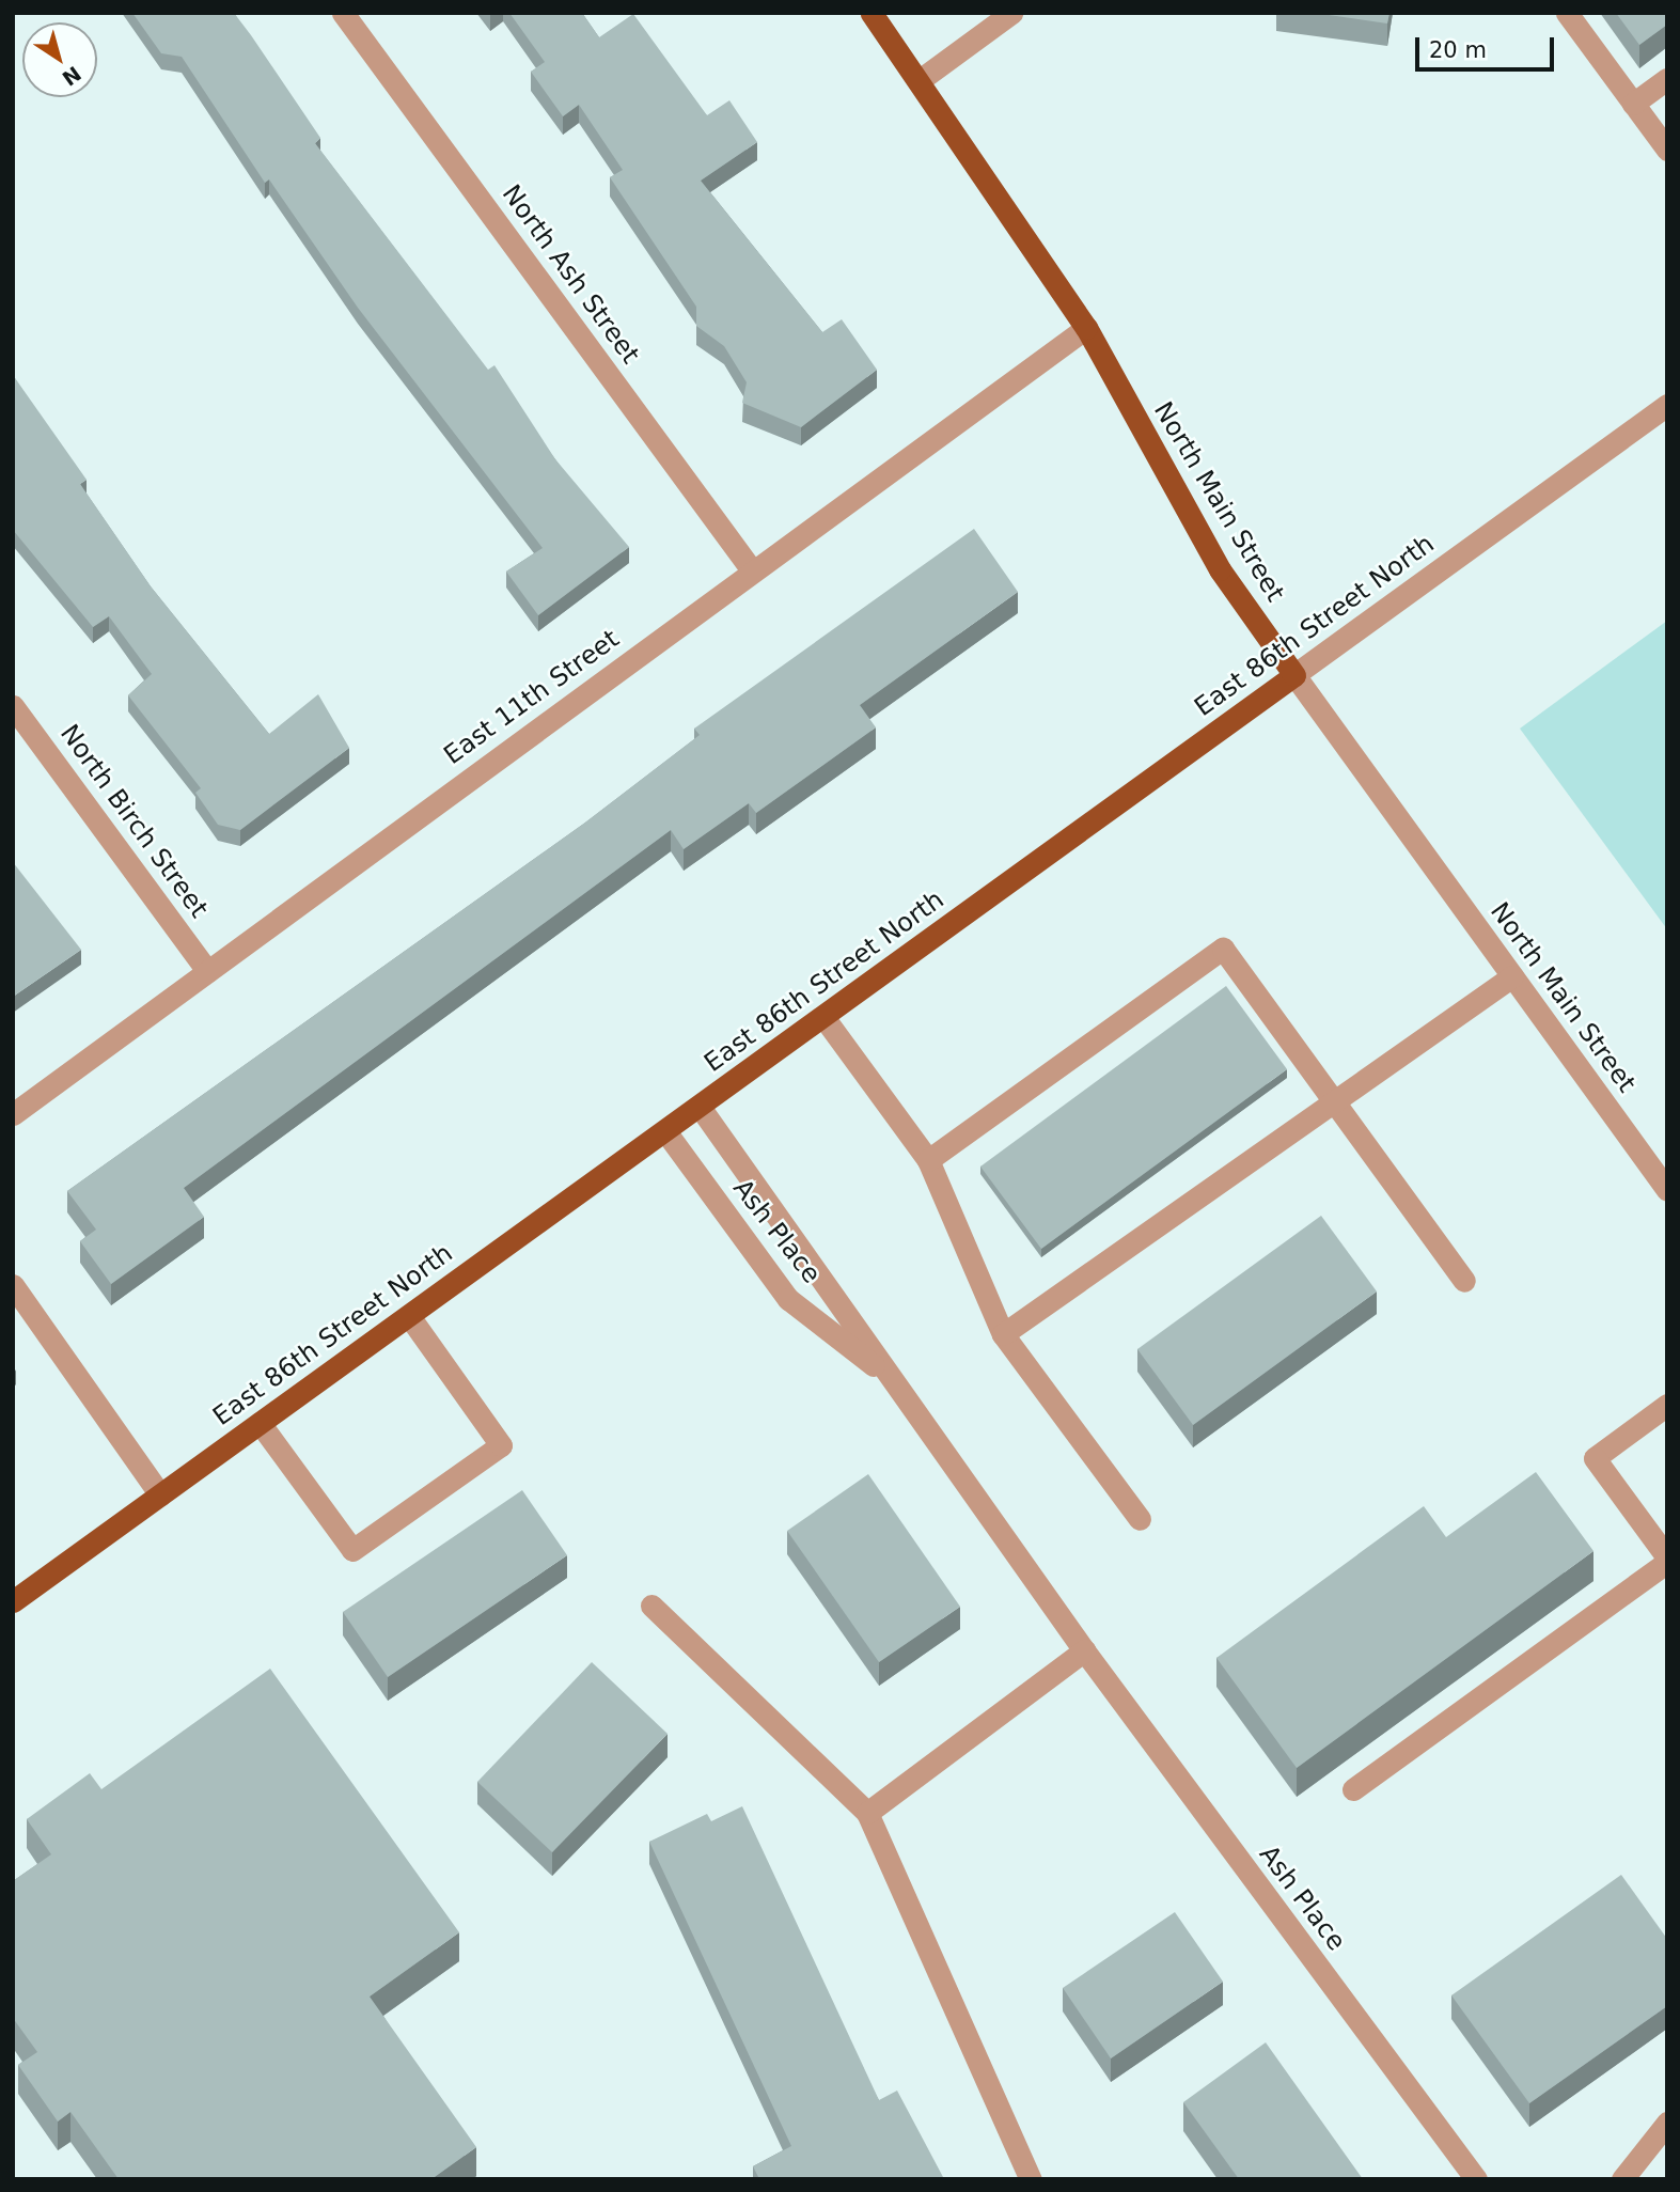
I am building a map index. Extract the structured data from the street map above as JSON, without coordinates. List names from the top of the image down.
{
  "streets": {
    "main road": ["North Main Street", "East 86th Street North"],
    "street": [
      "North Ash Street",
      "East 11th Street",
      "North Birch Street",
      "Ash Place"
    ]
  },
  "crossings": [
    ["North Ash Street", "East 11th Street"],
    ["North Main Street", "East 86th Street North"],
    ["North Main Street", "East 11th Street"],
    ["East 86th Street North", "Ash Place"],
    ["East 11th Street", "North Birch Street"]
  ],
  "scale_bar": "20 m",
  "north": "bottom right"
}
